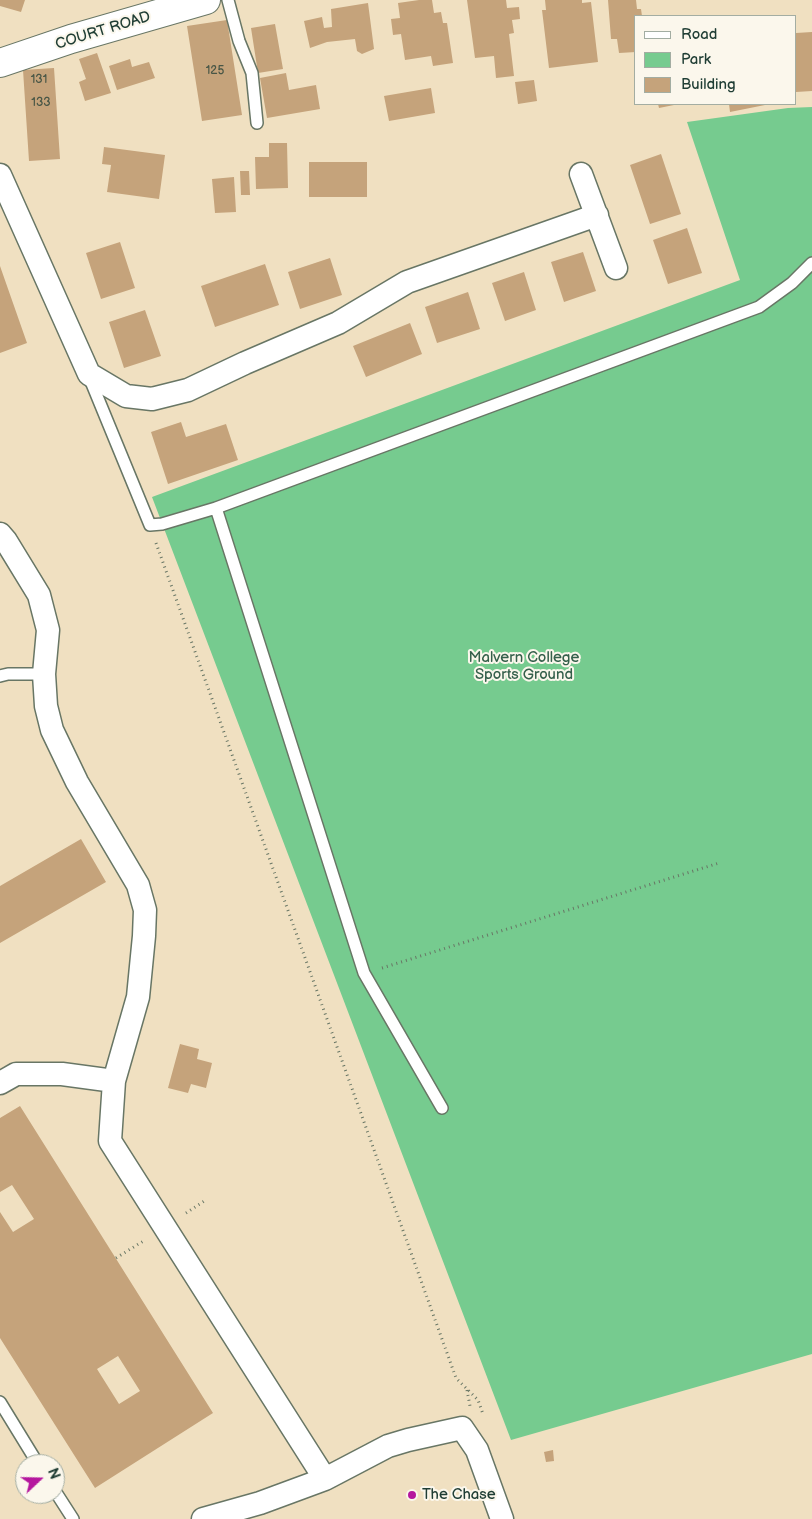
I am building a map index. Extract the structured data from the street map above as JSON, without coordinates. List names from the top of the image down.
{
  "streets": {
    "street": ["COURT ROAD"]
  },
  "parks": ["Malvern College Sports Ground"],
  "places": ["The Chase"],
  "house_numbers": ["125", "131", "133"],
  "legend": ["Road", "Park", "Building"],
  "north": "right"
}
